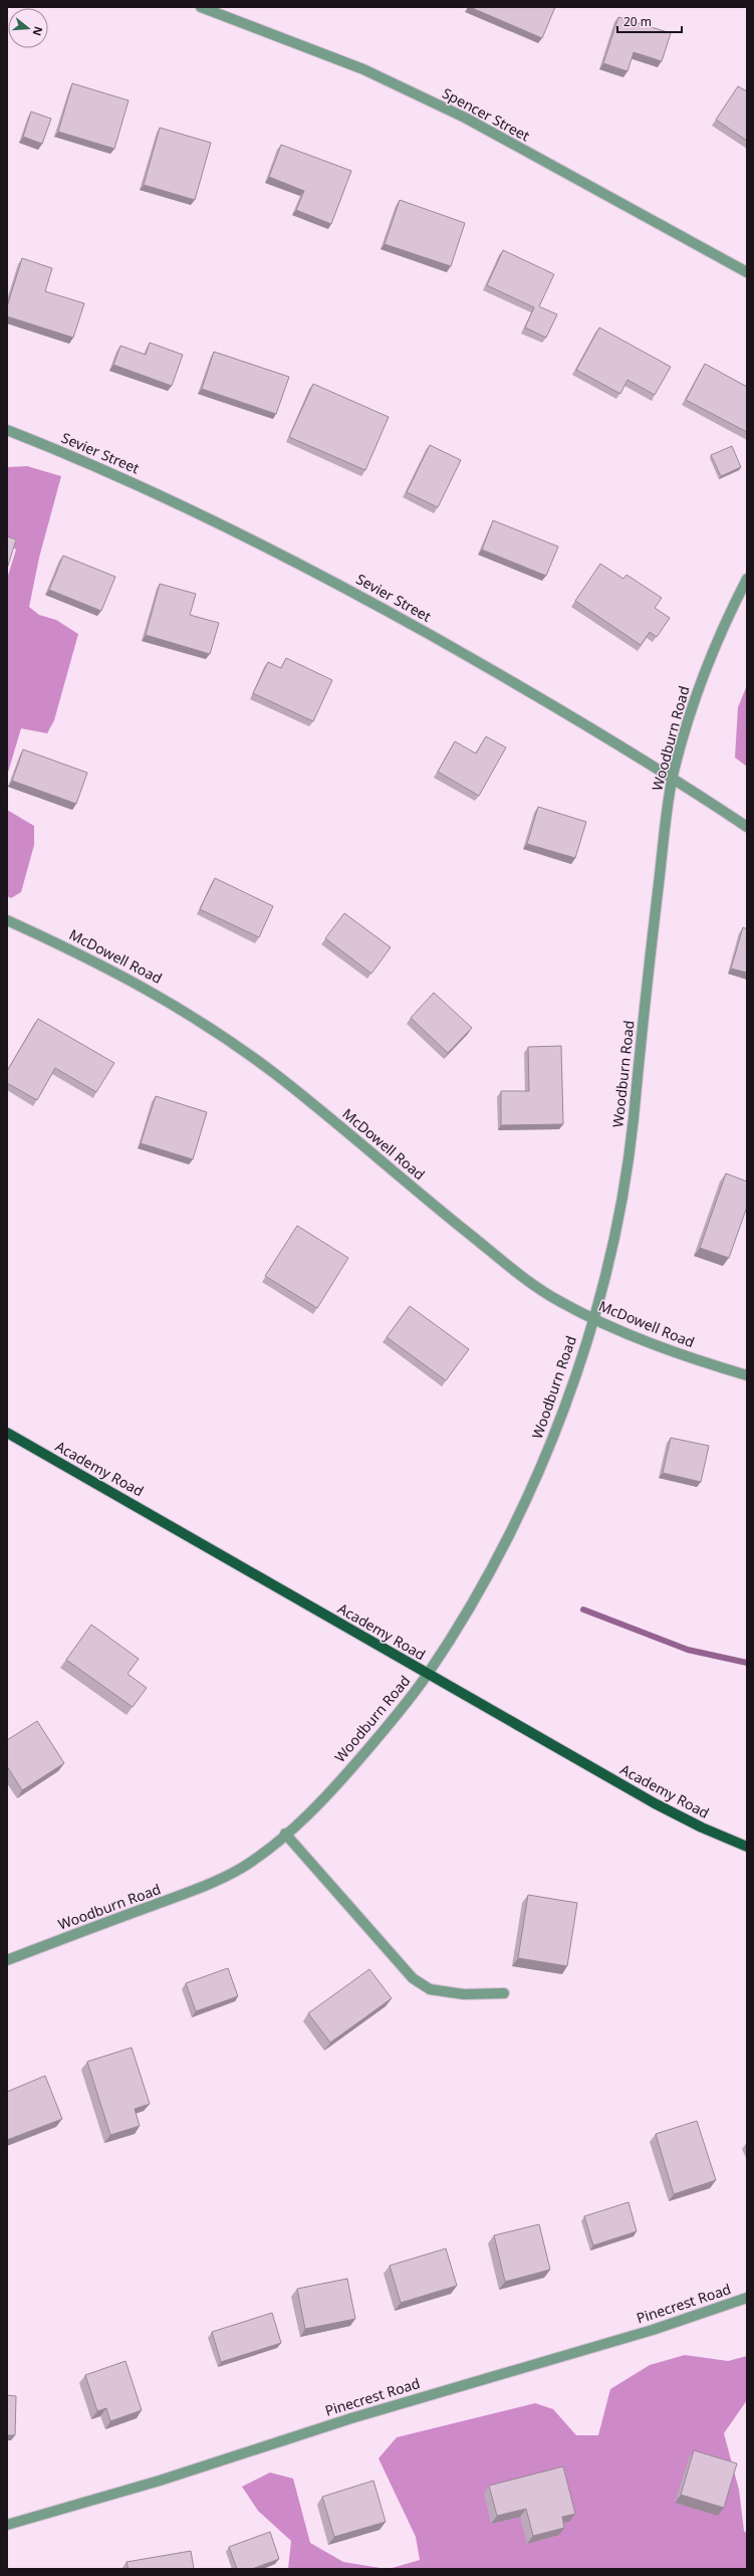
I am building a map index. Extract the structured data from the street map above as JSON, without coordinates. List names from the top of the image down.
{
  "streets": {
    "main road": ["Academy Road"],
    "street": [
      "Spencer Street",
      "Sevier Street",
      "Woodburn Road",
      "McDowell Road",
      "Pinecrest Road"
    ]
  },
  "crossings": [
    ["Sevier Street", "Woodburn Road"],
    ["Woodburn Road", "McDowell Road"],
    ["Woodburn Road", "Academy Road"]
  ],
  "scale_bar": "20 m",
  "north": "right"
}
